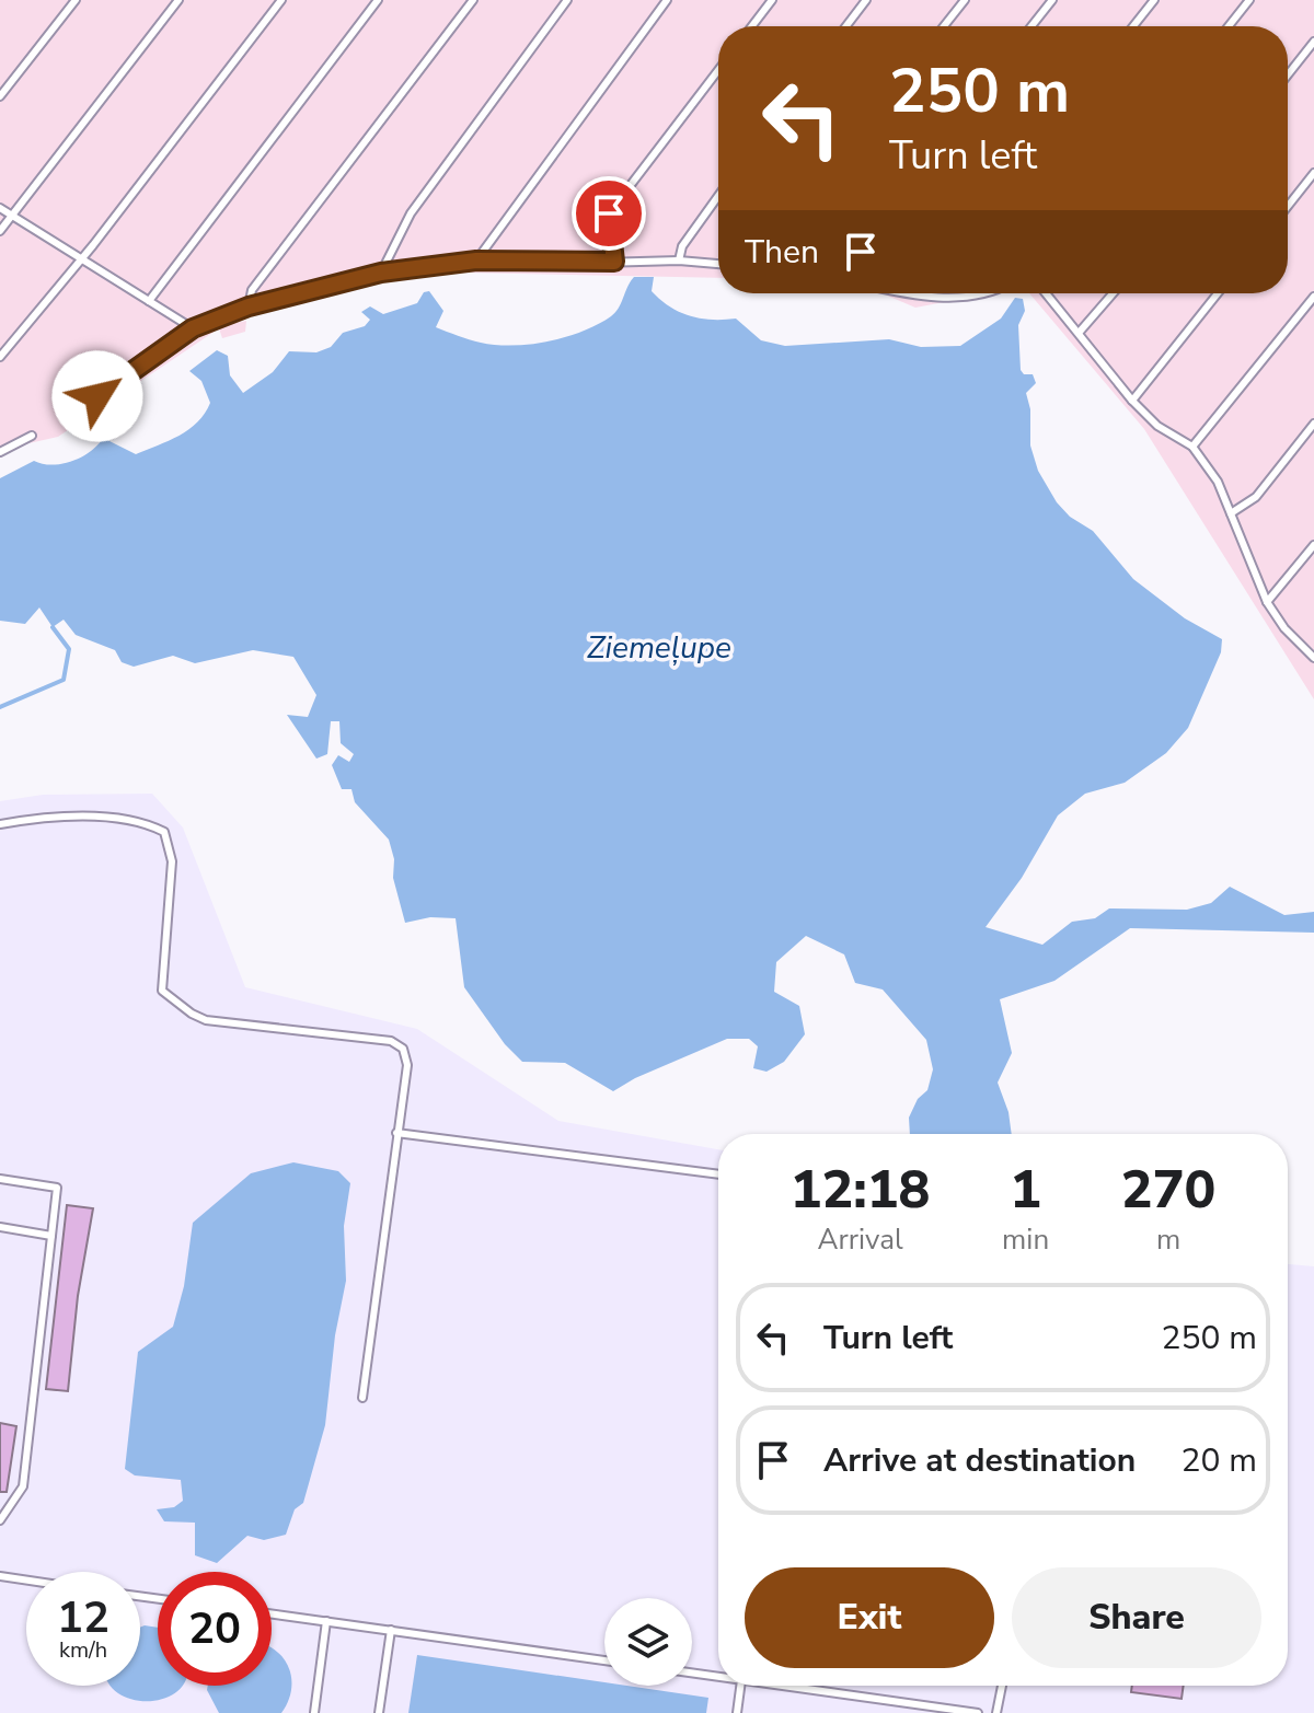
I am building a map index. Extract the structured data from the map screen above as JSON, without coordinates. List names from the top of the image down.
{
  "water": ["Ziemeļupe"],
  "page": {
    "turn": ["250 m", "Turn left"],
    "then": "Then",
    "eta": [
      "12:18",
      "Arrival",
      "1",
      "min",
      "270",
      "m"
    ],
    "list": [
      {
        "name": "Turn left",
        "value": "250 m"
      },
      {
        "name": "Arrive at destination",
        "value": "20 m"
      }
    ],
    "buttons": ["Exit", "Share"],
    "speed": "12 km/h",
    "limit": "20"
  }
}
